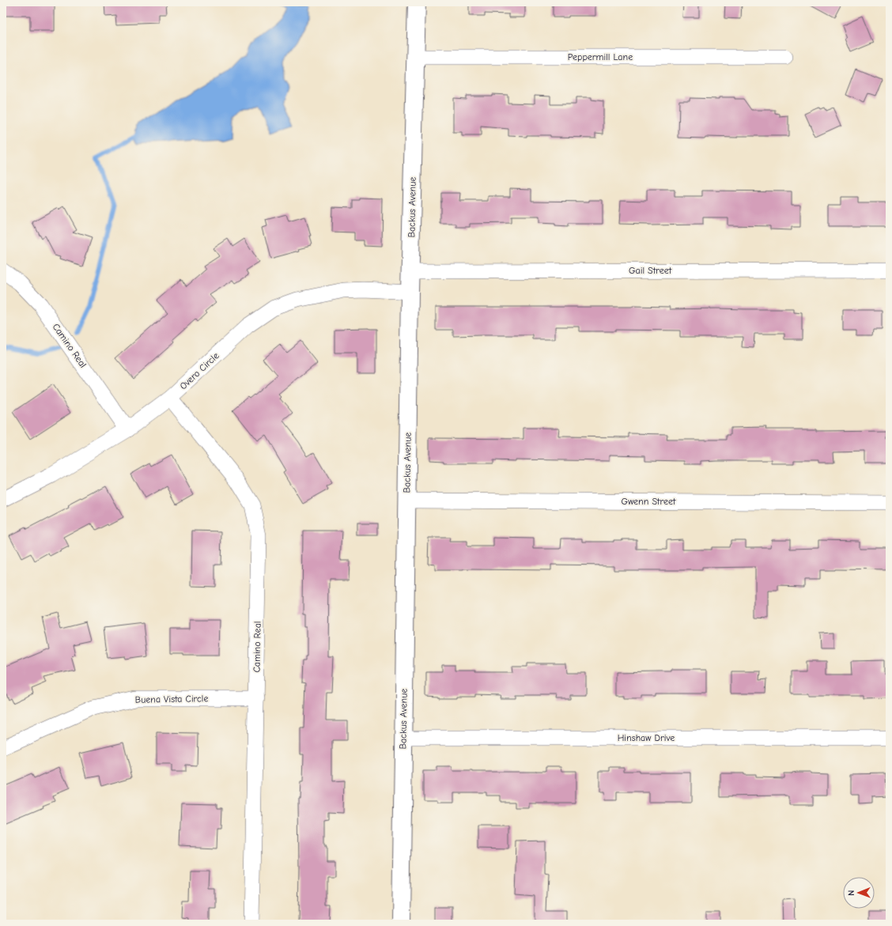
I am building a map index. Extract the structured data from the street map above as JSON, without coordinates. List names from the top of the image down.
{
  "streets": {
    "street": [
      "Peppermill Lane",
      "Backus Avenue",
      "Gail Street",
      "Camino Real",
      "Overo Circle",
      "Gwenn Street",
      "Buena Vista Circle",
      "Hinshaw Drive"
    ]
  },
  "crossings": [
    ["Peppermill Lane", "Backus Avenue"],
    ["Backus Avenue", "Gail Street"],
    ["Backus Avenue", "Overo Circle"],
    ["Backus Avenue", "Gwenn Street"],
    ["Backus Avenue", "Hinshaw Drive"],
    ["Camino Real", "Overo Circle"],
    ["Camino Real", "Buena Vista Circle"]
  ],
  "north": "left"
}
